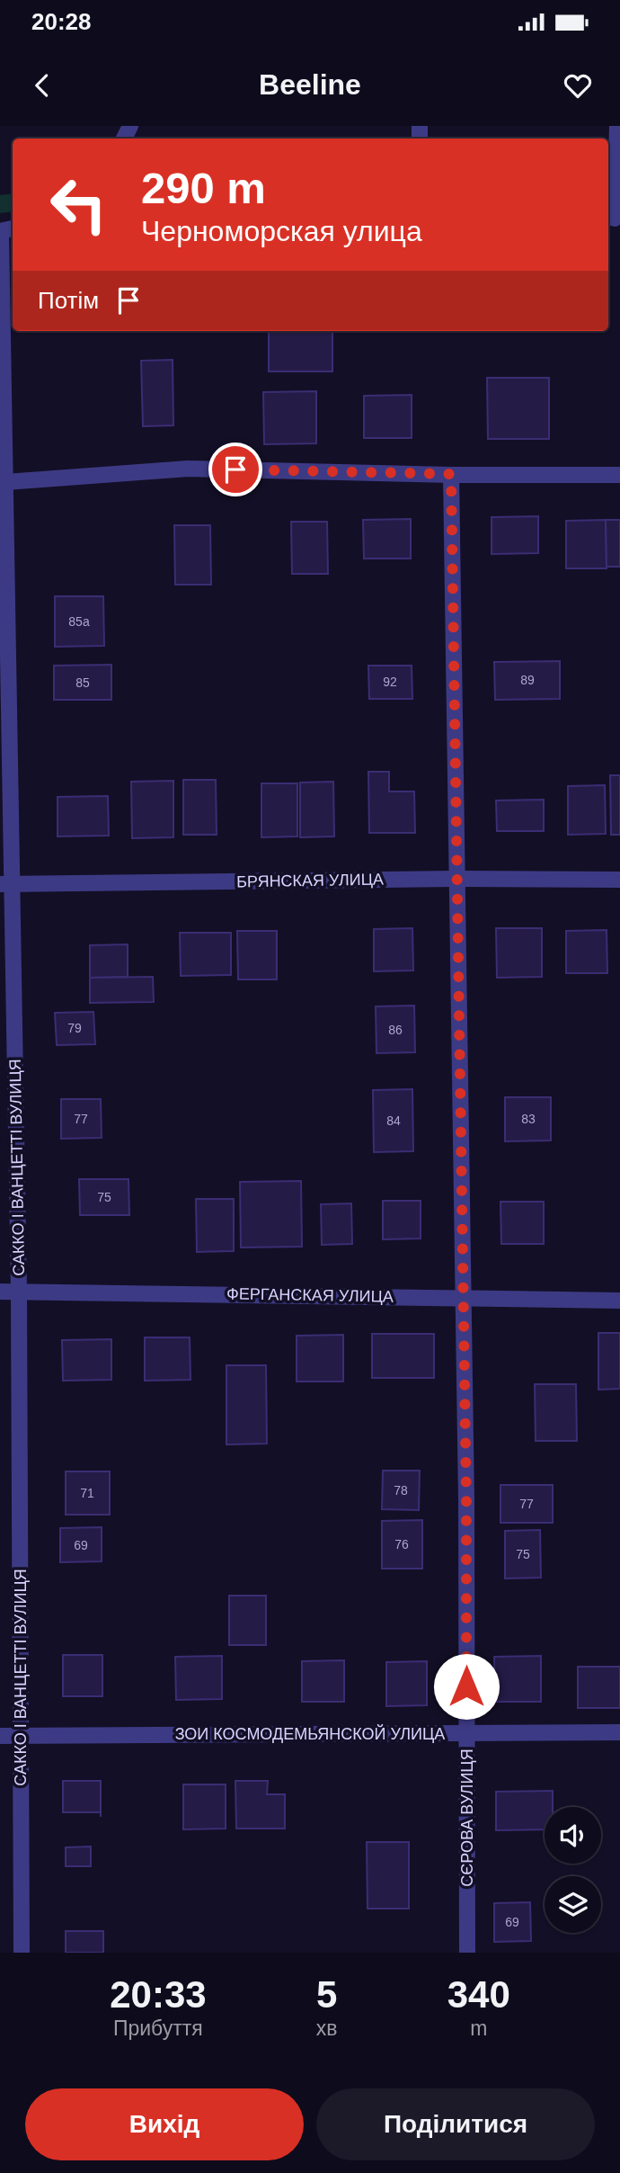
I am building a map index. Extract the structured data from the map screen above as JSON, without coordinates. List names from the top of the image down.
{
  "streets": {
    "street": [
      "БРЯНСКАЯ УЛИЦА",
      "САККО І ВАНЦЕТТІ ВУЛИЦЯ",
      "ФЕРГАНСКАЯ УЛИЦА",
      "ЗОИ КОСМОДЕМЬЯНСКОЙ УЛИЦА",
      "СЄРОВА ВУЛИЦЯ"
    ]
  },
  "crossings": [
    ["БРЯНСКАЯ УЛИЦА", "САККО І ВАНЦЕТТІ ВУЛИЦЯ"],
    ["БРЯНСКАЯ УЛИЦА", "СЄРОВА ВУЛИЦЯ"],
    ["САККО І ВАНЦЕТТІ ВУЛИЦЯ", "ФЕРГАНСКАЯ УЛИЦА"],
    ["САККО І ВАНЦЕТТІ ВУЛИЦЯ", "ЗОИ КОСМОДЕМЬЯНСКОЙ УЛИЦА"],
    ["ФЕРГАНСКАЯ УЛИЦА", "СЄРОВА ВУЛИЦЯ"],
    ["ЗОИ КОСМОДЕМЬЯНСКОЙ УЛИЦА", "СЄРОВА ВУЛИЦЯ"]
  ],
  "house_numbers": [
    "85а",
    "89",
    "92",
    "85",
    "79",
    "86",
    "77",
    "83",
    "84",
    "75",
    "78",
    "71",
    "77",
    "76",
    "69",
    "75",
    "69"
  ],
  "page": {
    "status": "20:28",
    "header": "Beeline",
    "turn": ["290 m", "Черноморская улица"],
    "then": "Потім",
    "eta": [
      "20:33",
      "Прибуття",
      "5",
      "хв",
      "340",
      "m"
    ],
    "buttons": ["Вихід", "Поділитися"]
  }
}
